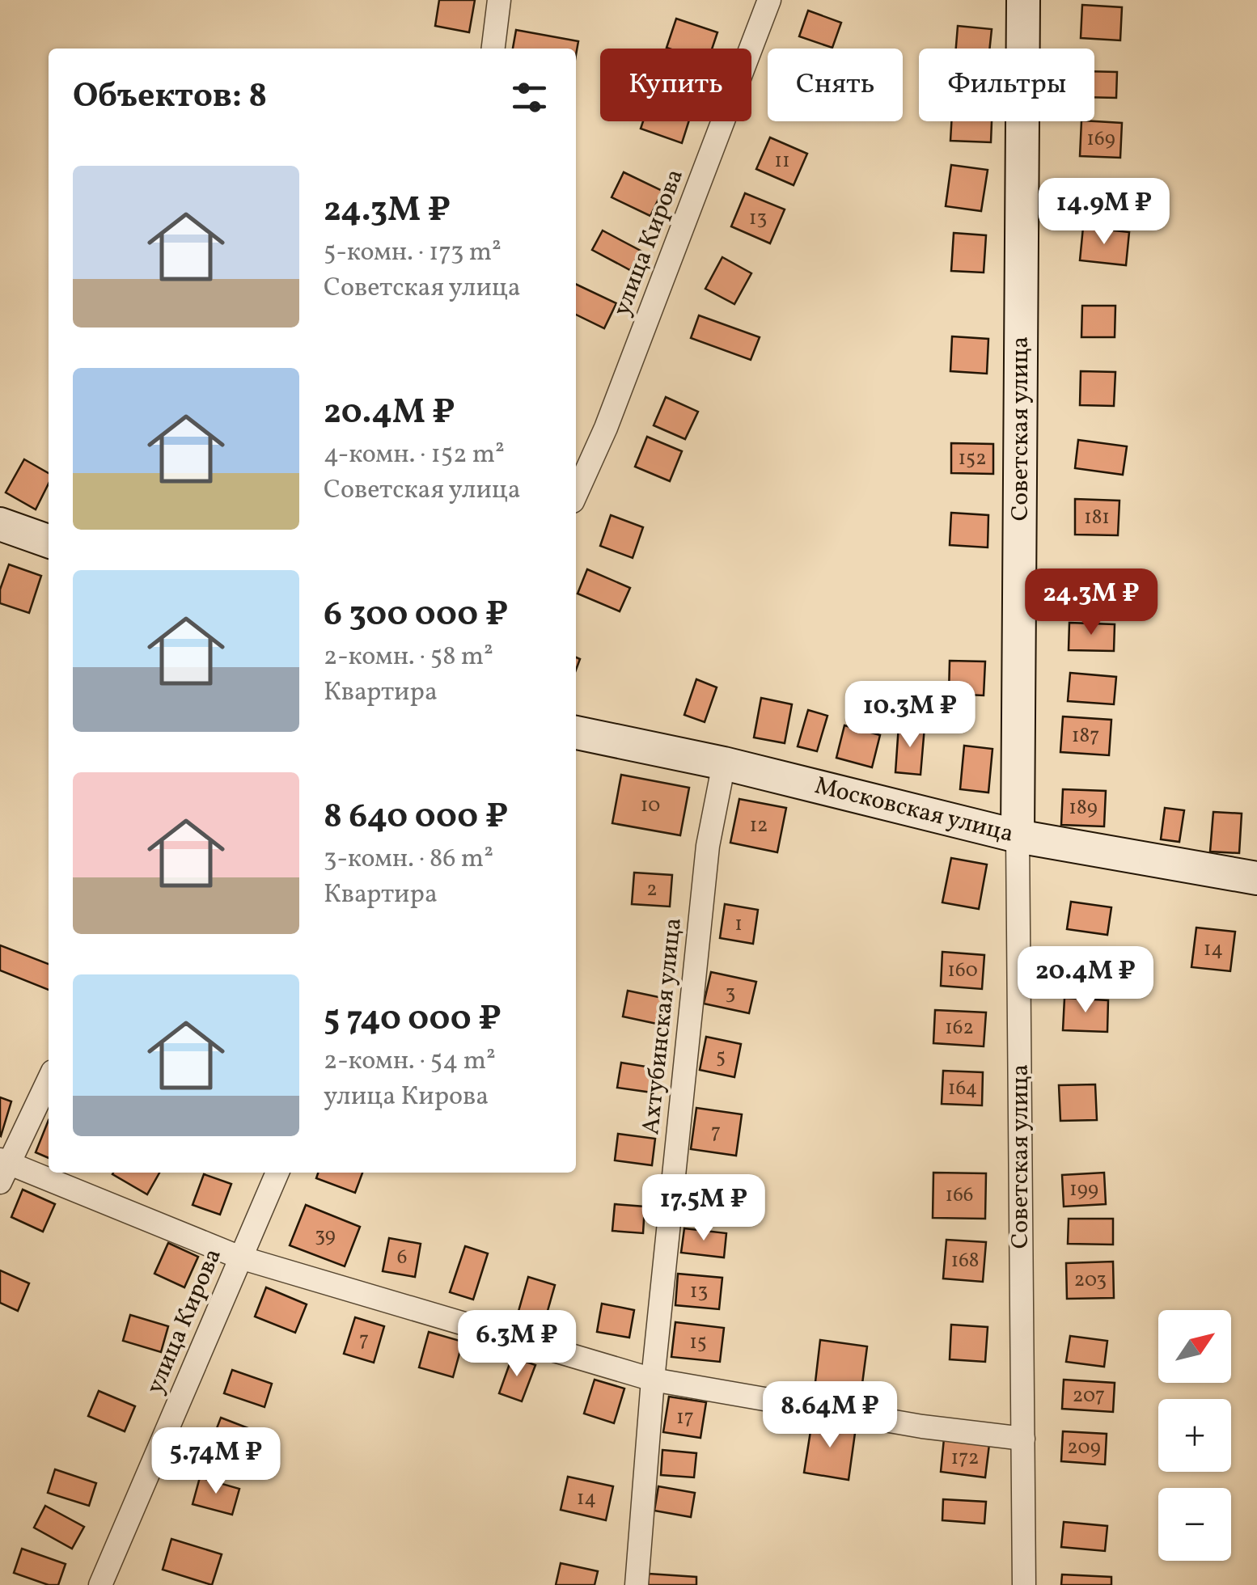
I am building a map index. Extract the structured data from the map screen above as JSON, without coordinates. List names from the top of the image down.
{
  "streets": {
    "street": [
      "улица Кирова",
      "Советская улица",
      "Московская улица",
      "Ахтубинская улица"
    ]
  },
  "crossings": [
    ["Советская улица", "Московская улица"],
    ["Московская улица", "Ахтубинская улица"]
  ],
  "house_numbers": [
    "169",
    "11",
    "13",
    "152",
    "181",
    "187",
    "10",
    "189",
    "12",
    "2",
    "1",
    "14",
    "160",
    "3",
    "162",
    "5",
    "164",
    "7",
    "199",
    "166",
    "39",
    "6",
    "168",
    "203",
    "13",
    "7",
    "15",
    "207",
    "17",
    "209",
    "172",
    "14"
  ],
  "north": "top right",
  "page": {
    "chip": ["Купить", "Снять", "Фильтры"],
    "heading": "Объектов: 8",
    "list": [
      {
        "name": "24.3M ₽",
        "note": "5-комн. · 173 m² · Советская улица"
      },
      {
        "name": "20.4M ₽",
        "note": "4-комн. · 152 m² · Советская улица"
      },
      {
        "name": "6 300 000 ₽",
        "note": "2-комн. · 58 m² · Квартира"
      },
      {
        "name": "8 640 000 ₽",
        "note": "3-комн. · 86 m² · Квартира"
      },
      {
        "name": "5 740 000 ₽",
        "note": "2-комн. · 54 m² · улица Кирова"
      }
    ],
    "price": [
      "14.9M ₽",
      "24.3M ₽",
      "10.3M ₽",
      "20.4M ₽",
      "17.5M ₽",
      "6.3M ₽",
      "8.64M ₽",
      "5.74M ₽"
    ],
    "map_buttons": ["+", "−"]
  }
}
